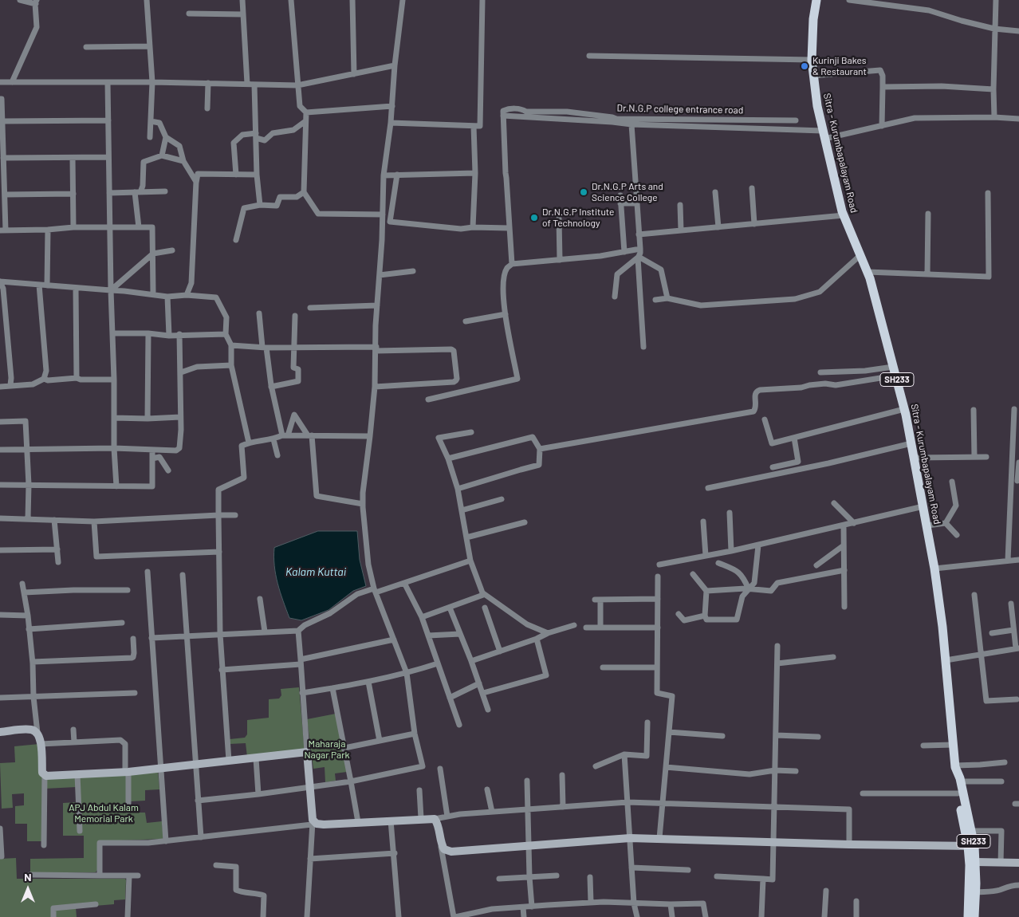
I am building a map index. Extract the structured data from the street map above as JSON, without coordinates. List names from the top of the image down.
{
  "streets": {
    "main road": ["Sitra - Kurumbapalayam Road", "SH233"],
    "street": ["Dr.N.G.P college entrance road"]
  },
  "water": ["Kalam Kuttai"],
  "parks": ["Maharaja Nagar Park", "APJ Abdul Kalam Memorial Park"],
  "places": ["Kurinji Bakes & Restaurant", "Dr.N.G.P Arts and Science College", "Dr.N.G.P Institute of Technology"],
  "north": "top"
}
